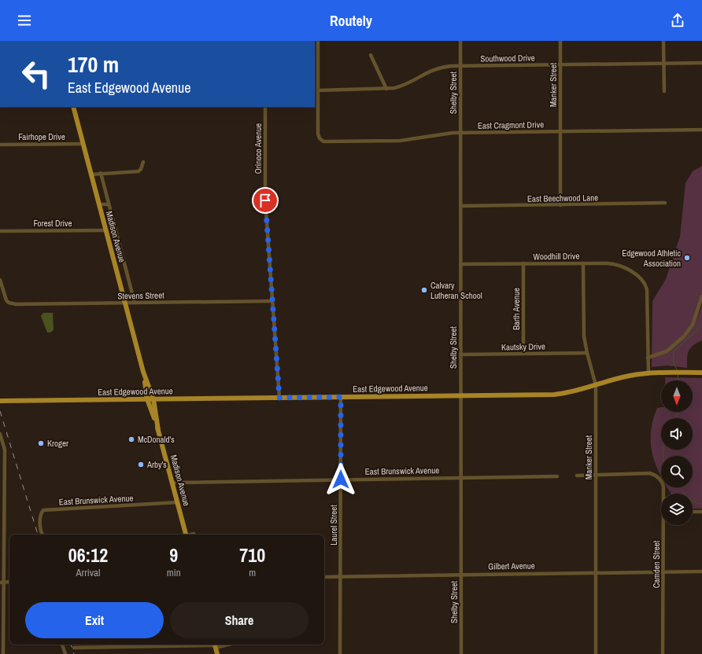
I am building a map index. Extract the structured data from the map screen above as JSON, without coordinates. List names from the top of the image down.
{
  "streets": {
    "main road": ["Madison Avenue", "East Edgewood Avenue"],
    "street": [
      "Southwood Drive",
      "Manker Street",
      "Shelby Street",
      "East Cragmont Drive",
      "Fairhope Drive",
      "Orinoco Avenue",
      "East Beechwood Lane",
      "Forest Drive",
      "Woodhill Drive",
      "Stevens Street",
      "Barth Avenue",
      "Kautsky Drive",
      "East Brunswick Avenue",
      "Laurel Street",
      "Camden Street",
      "Gilbert Avenue"
    ]
  },
  "crossings": [
    ["Southwood Drive", "Manker Street"],
    ["Southwood Drive", "Shelby Street"],
    ["Southwood Drive", "East Cragmont Drive"],
    ["Manker Street", "East Cragmont Drive"],
    ["Manker Street", "East Beechwood Lane"],
    ["Manker Street", "Woodhill Drive"],
    ["Manker Street", "Kautsky Drive"],
    ["Manker Street", "East Edgewood Avenue"],
    ["Manker Street", "Camden Street"],
    ["Manker Street", "Gilbert Avenue"],
    ["Shelby Street", "East Cragmont Drive"],
    ["Shelby Street", "East Beechwood Lane"],
    ["Shelby Street", "Woodhill Drive"],
    ["Shelby Street", "Kautsky Drive"],
    ["Shelby Street", "East Edgewood Avenue"],
    ["Shelby Street", "East Brunswick Avenue"],
    ["Shelby Street", "Gilbert Avenue"],
    ["Fairhope Drive", "Madison Avenue"],
    ["Orinoco Avenue", "Stevens Street"],
    ["Orinoco Avenue", "East Edgewood Avenue"],
    ["Forest Drive", "Madison Avenue"],
    ["Madison Avenue", "Stevens Street"],
    ["Madison Avenue", "East Edgewood Avenue"],
    ["Madison Avenue", "East Brunswick Avenue"],
    ["Woodhill Drive", "Barth Avenue"],
    ["Barth Avenue", "Kautsky Drive"],
    ["East Edgewood Avenue", "Laurel Street"],
    ["East Brunswick Avenue", "Laurel Street"],
    ["Laurel Street", "Gilbert Avenue"],
    ["Camden Street", "Gilbert Avenue"]
  ],
  "places": [
    "Edgewood Athletic Association",
    "Calvary Lutheran School",
    "McDonald's",
    "Kroger",
    "Arby's"
  ],
  "north": "bottom",
  "page": {
    "header": "Routely",
    "turn": ["170 m", "East Edgewood Avenue"],
    "eta": [
      "06:12",
      "Arrival",
      "9",
      "min",
      "710",
      "m"
    ],
    "buttons": ["Exit", "Share"]
  }
}
